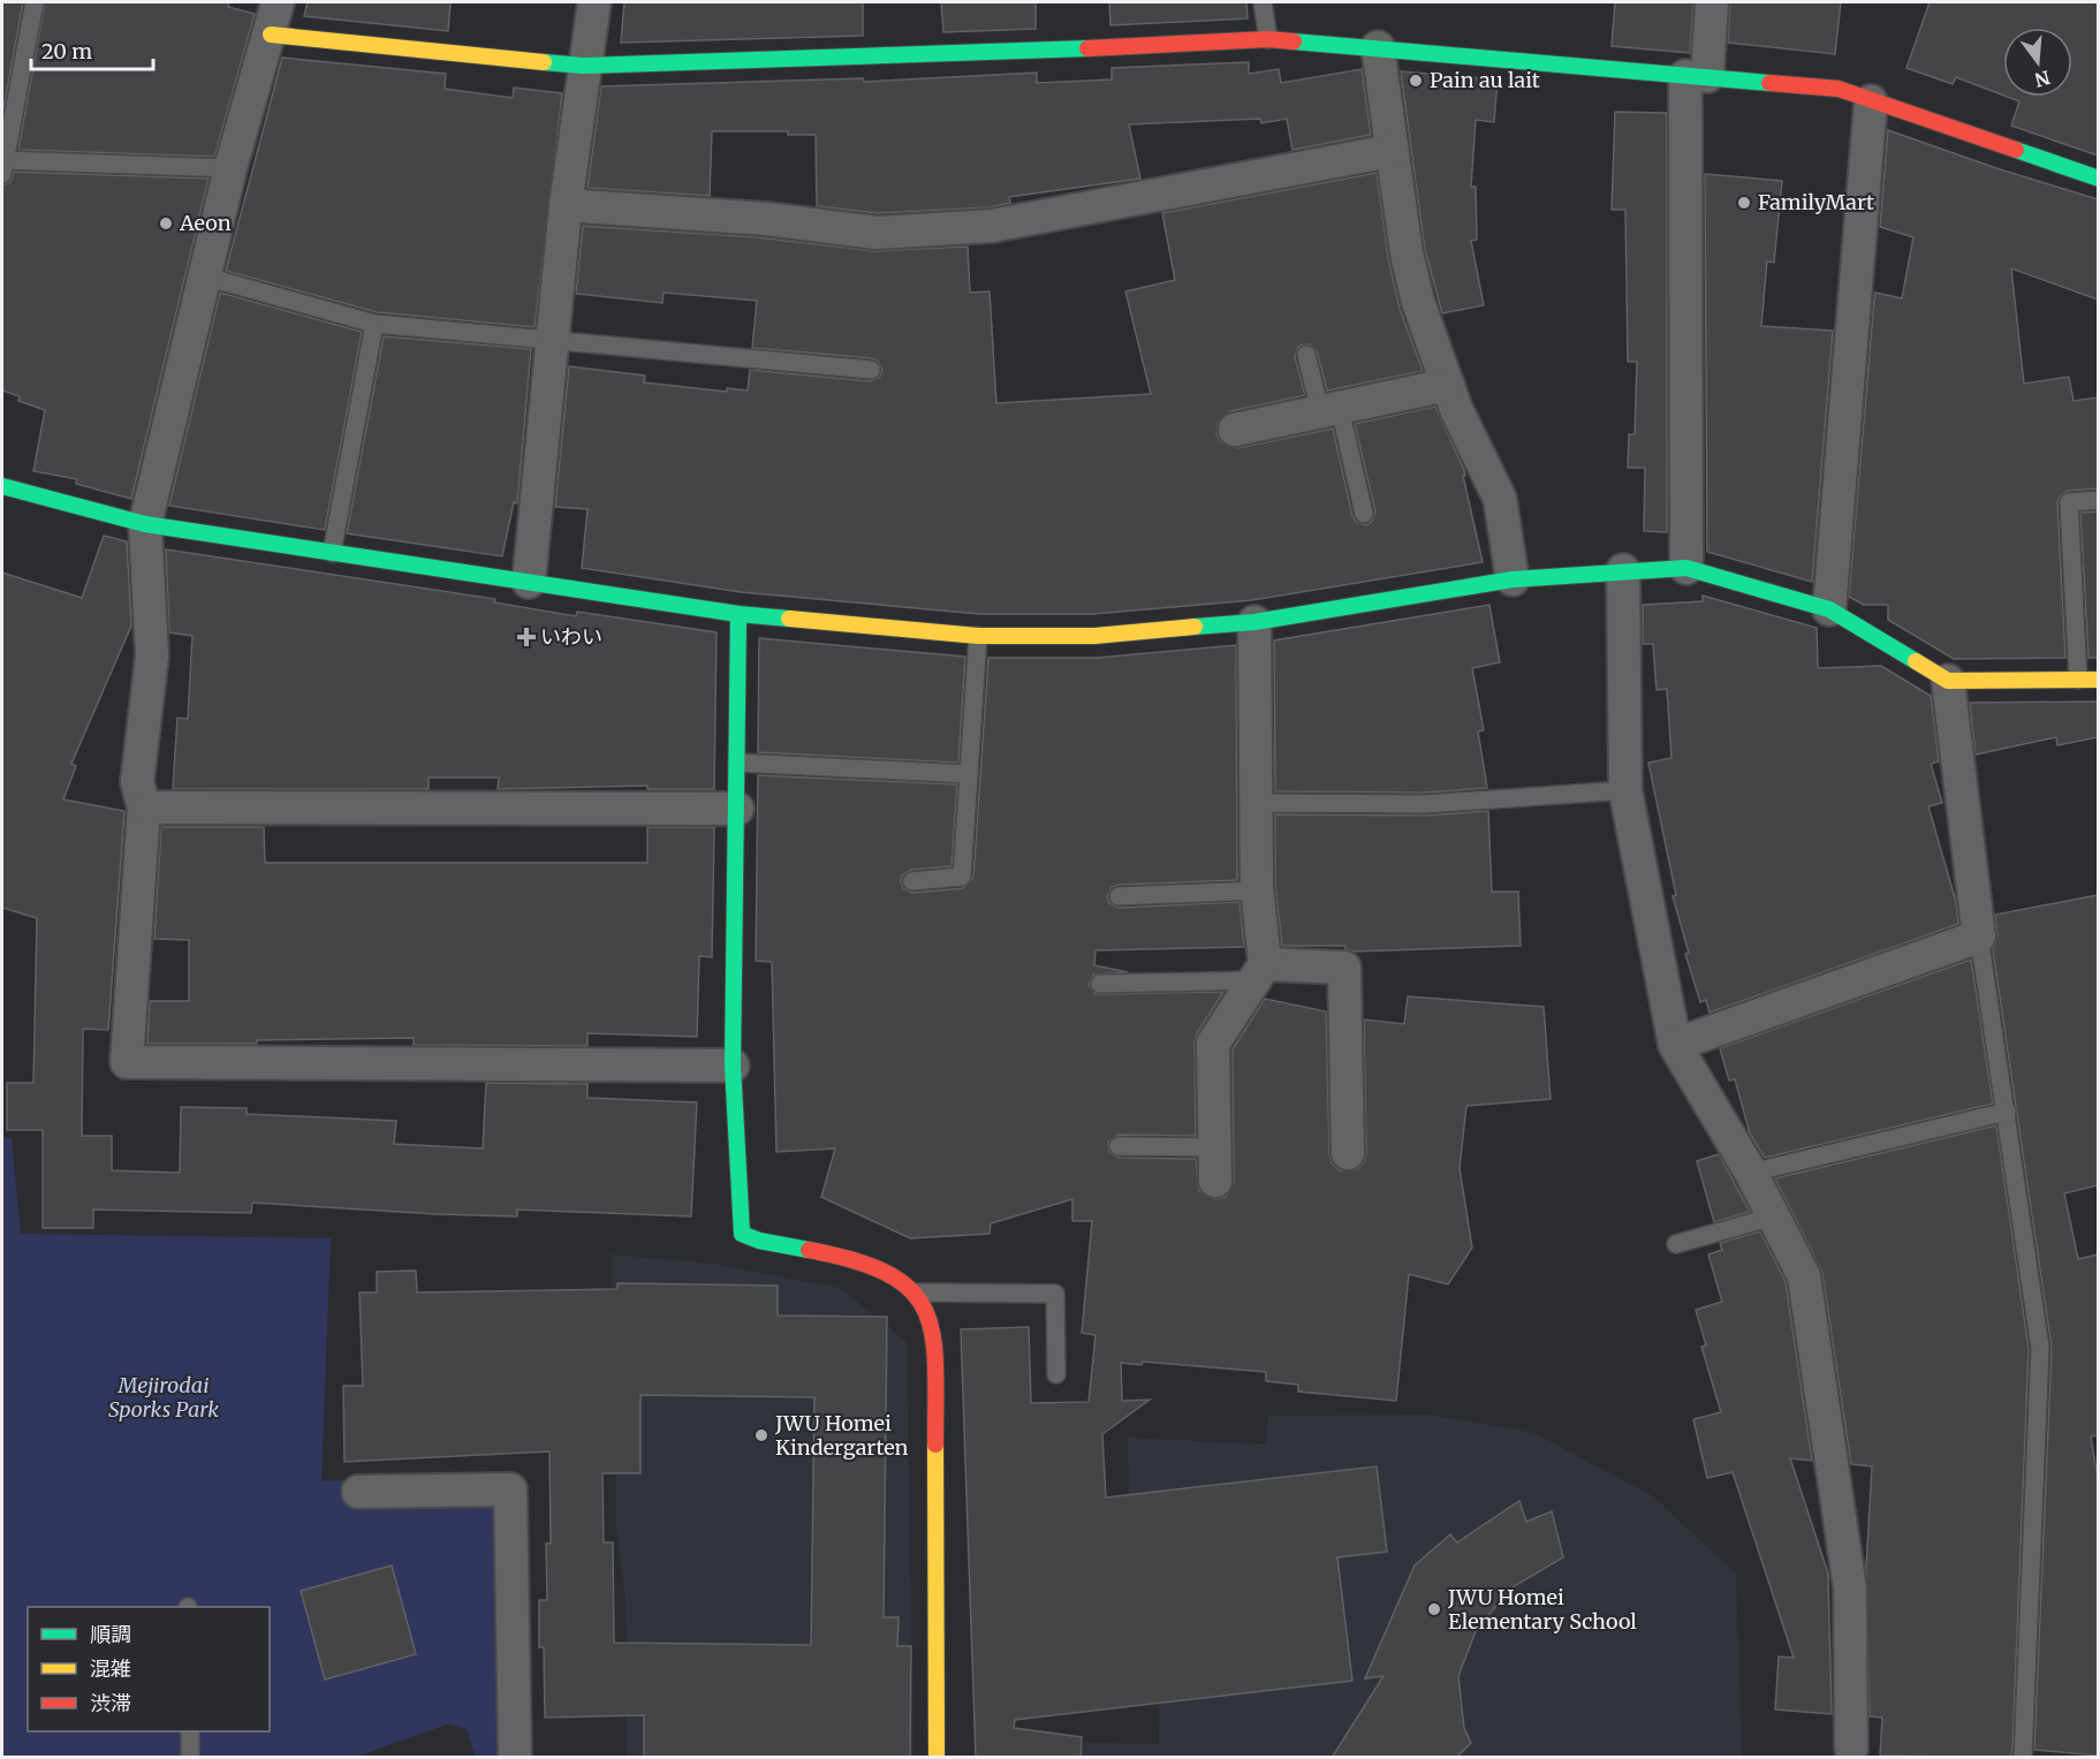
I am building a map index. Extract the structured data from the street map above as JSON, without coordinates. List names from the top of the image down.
{
  "parks": ["Mejirodai Sporks Park"],
  "places": {
    "other": [
      "Pain au lait",
      "FamilyMart",
      "Aeon",
      "JWU Homei Kindergarten",
      "JWU Homei Elementary School"
    ],
    "health": ["いわい"]
  },
  "legend": ["順調", "混雑", "渋滞"],
  "scale_bar": "20 m",
  "north": "bottom"
}
